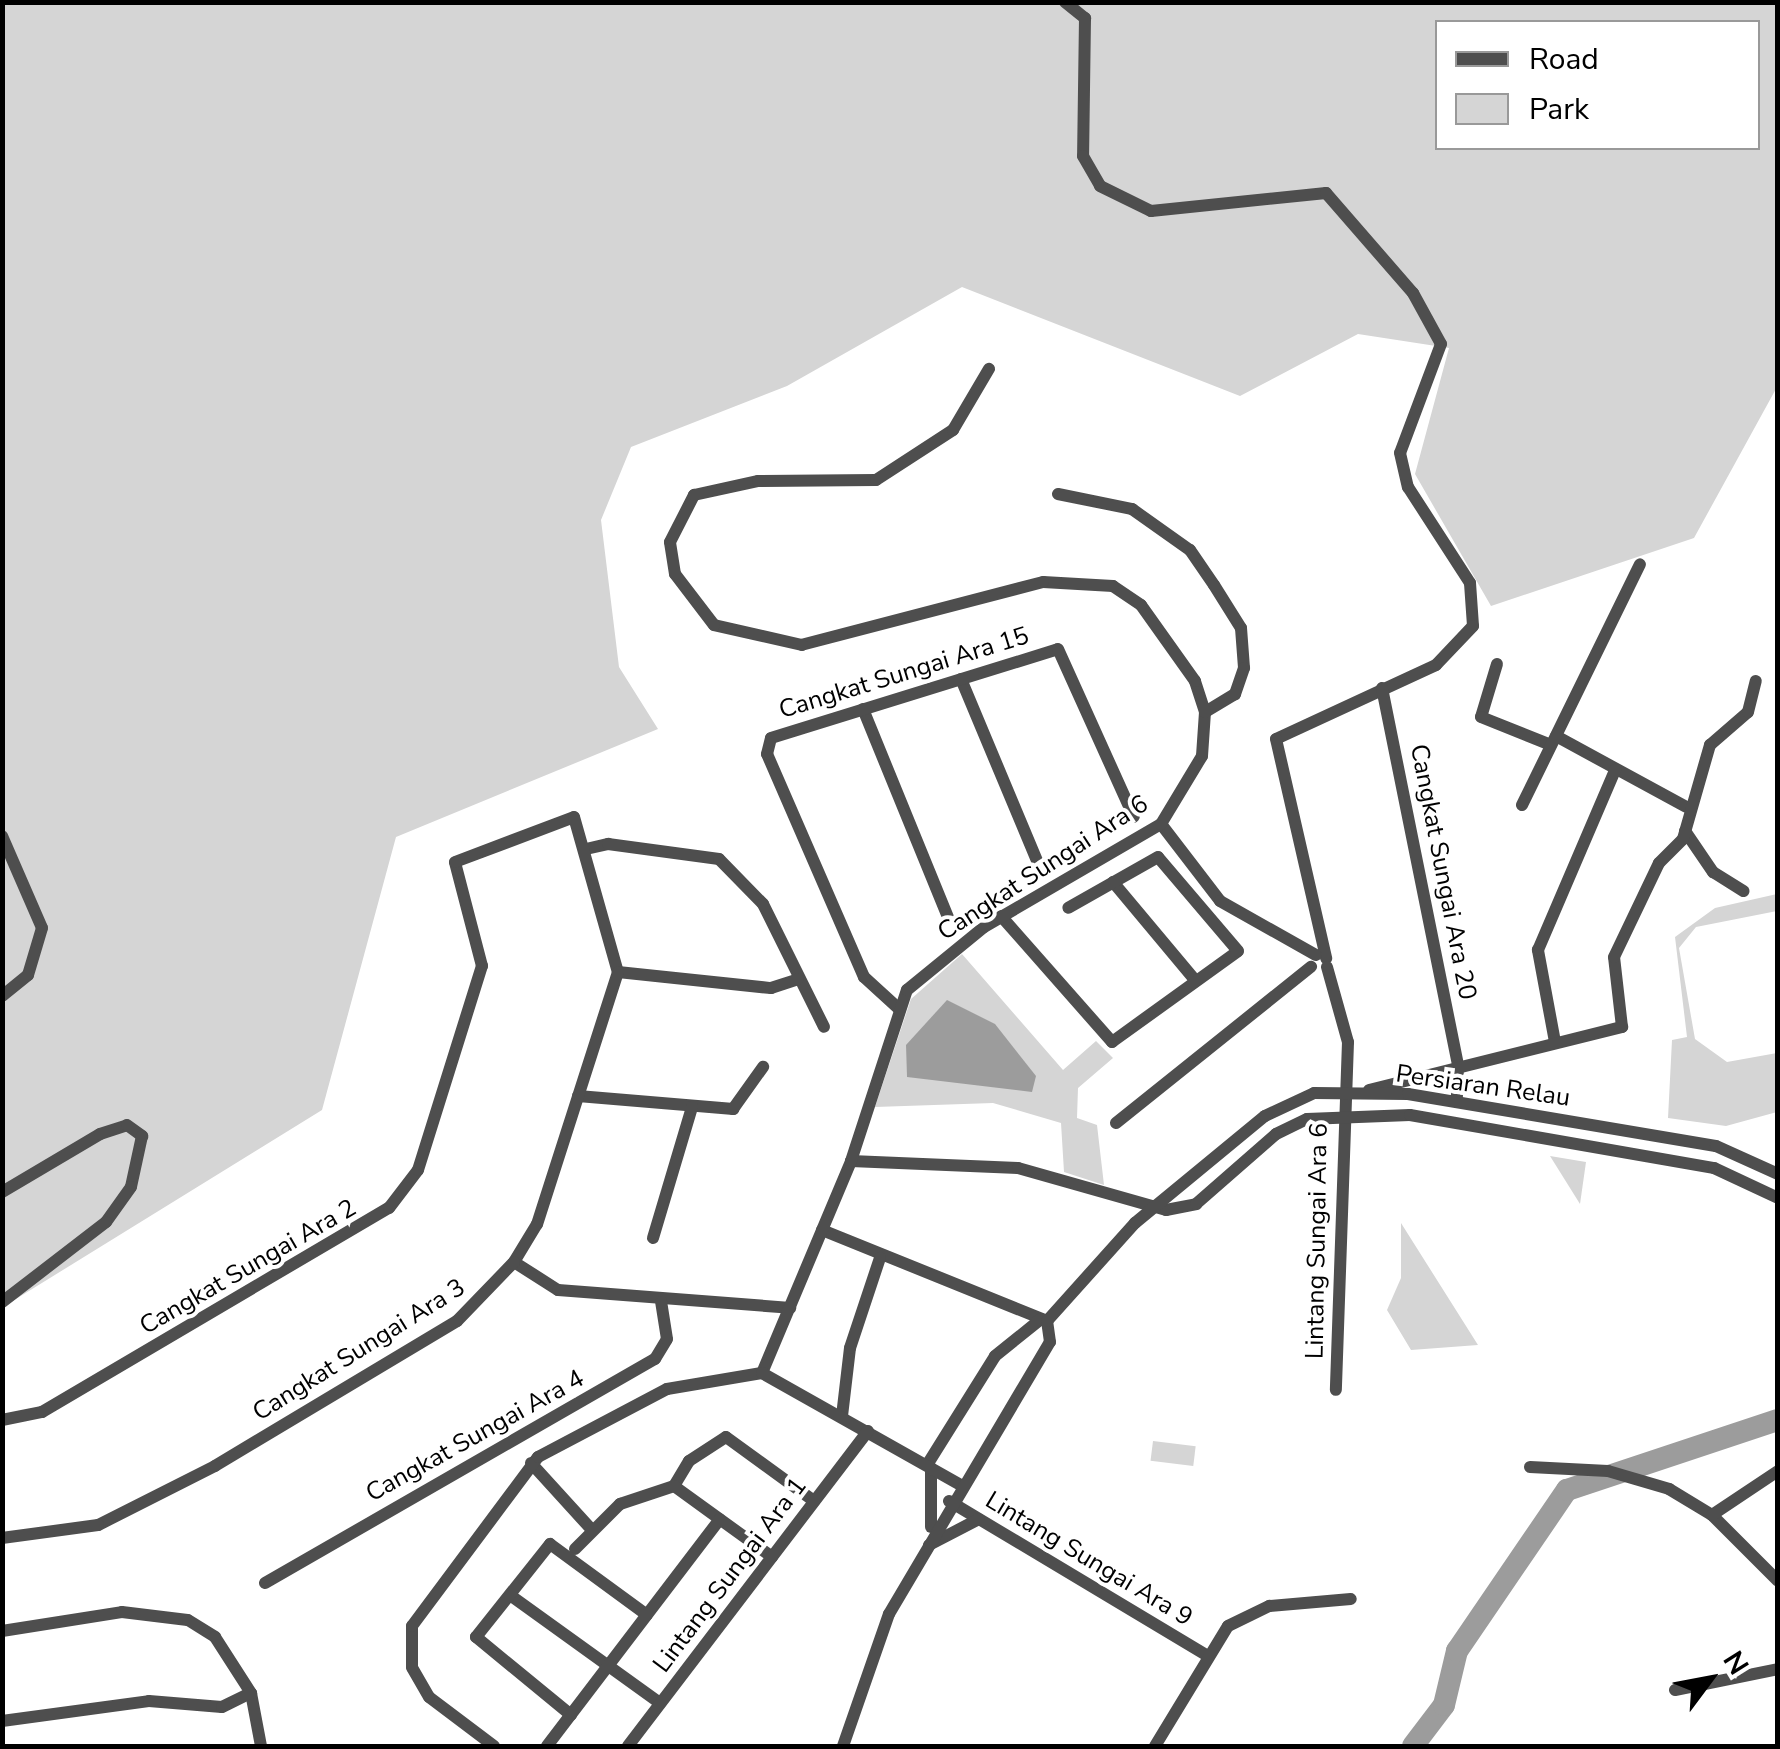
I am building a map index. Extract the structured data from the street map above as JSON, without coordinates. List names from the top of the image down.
{
  "streets": {
    "street": [
      "Cangkat Sungai Ara 15",
      "Cangkat Sungai Ara 6",
      "Cangkat Sungai Ara 20",
      "Persiaran Relau",
      "Lintang Sungai Ara 6",
      "Cangkat Sungai Ara 2",
      "Cangkat Sungai Ara 3",
      "Cangkat Sungai Ara 4",
      "Lintang Sungai Ara 9",
      "Lintang Sungai Ara 1"
    ]
  },
  "crossings": [
    ["Cangkat Sungai Ara 15", "Cangkat Sungai Ara 6"],
    ["Cangkat Sungai Ara 20", "Persiaran Relau"],
    ["Cangkat Sungai Ara 20", "Lintang Sungai Ara 6"],
    ["Persiaran Relau", "Lintang Sungai Ara 6"],
    ["Persiaran Relau", "Lintang Sungai Ara 9"]
  ],
  "legend": ["Road", "Park"],
  "north": "top right"
}
